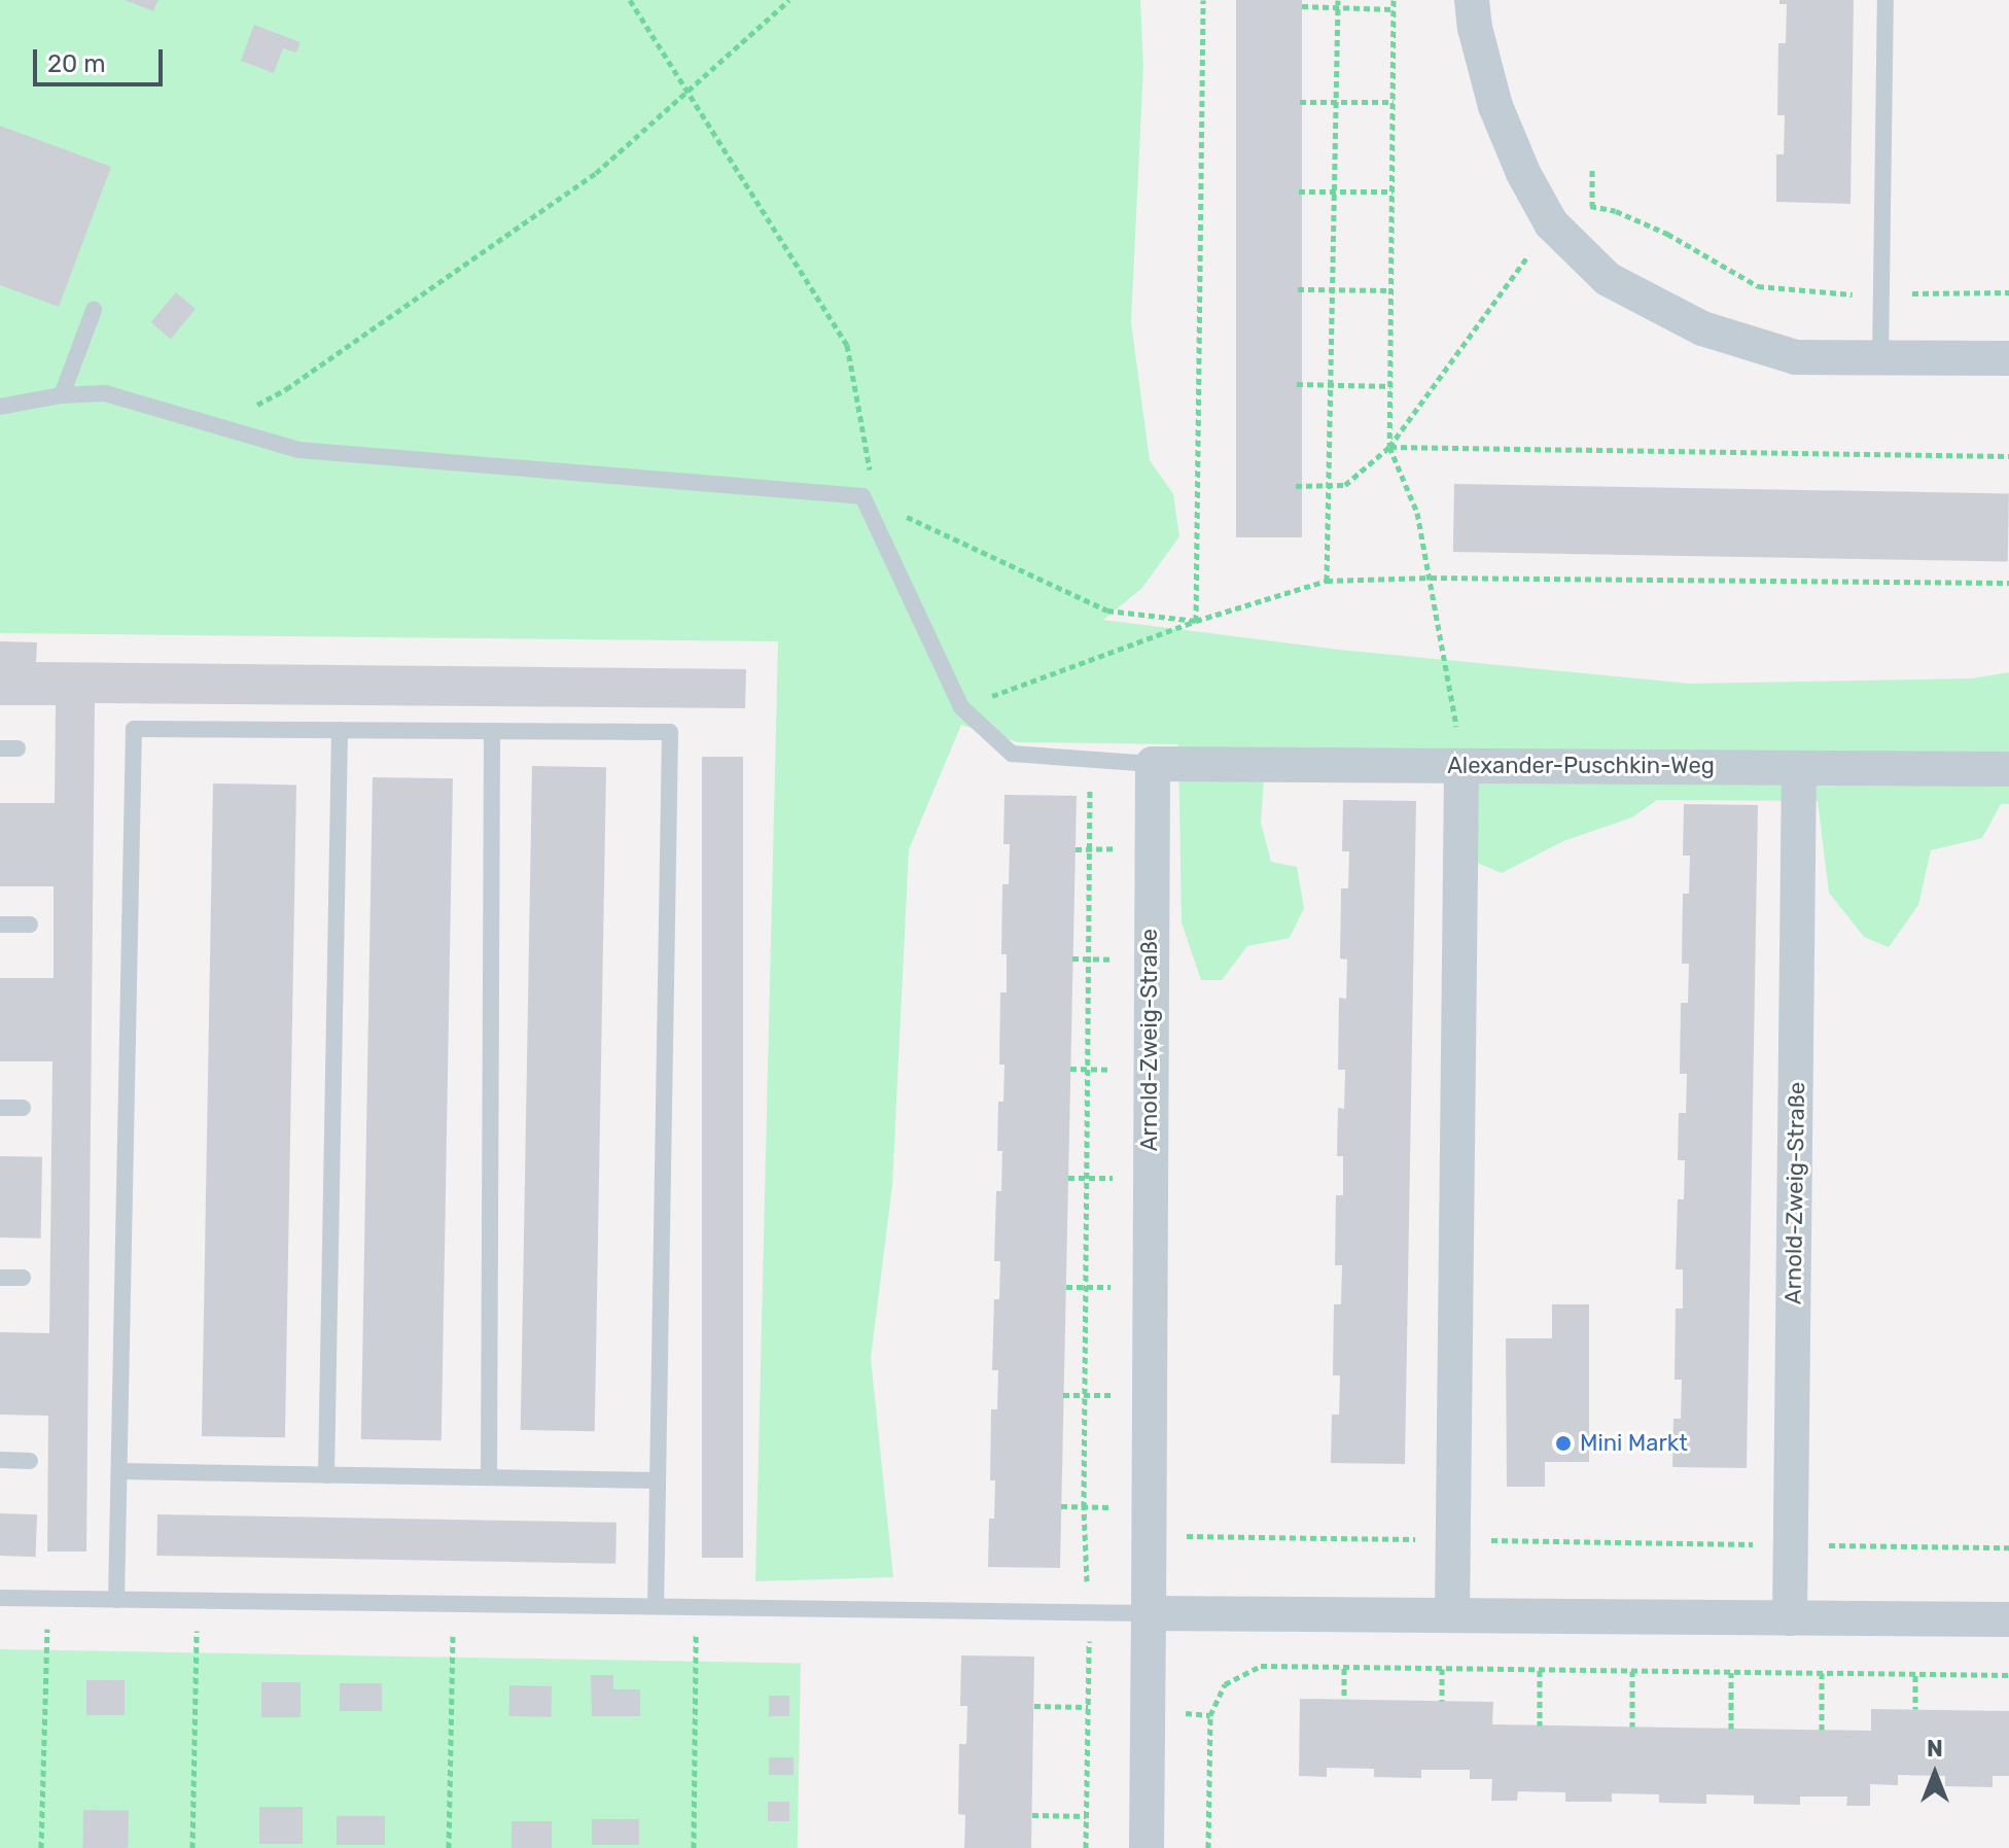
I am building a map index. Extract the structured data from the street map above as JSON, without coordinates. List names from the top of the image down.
{
  "streets": {
    "street": ["Alexander-Puschkin-Weg", "Arnold-Zweig-Straße"]
  },
  "crossings": [
    ["Alexander-Puschkin-Weg", "Arnold-Zweig-Straße"]
  ],
  "places": ["Mini Markt"],
  "scale_bar": "20 m",
  "north": "top"
}
